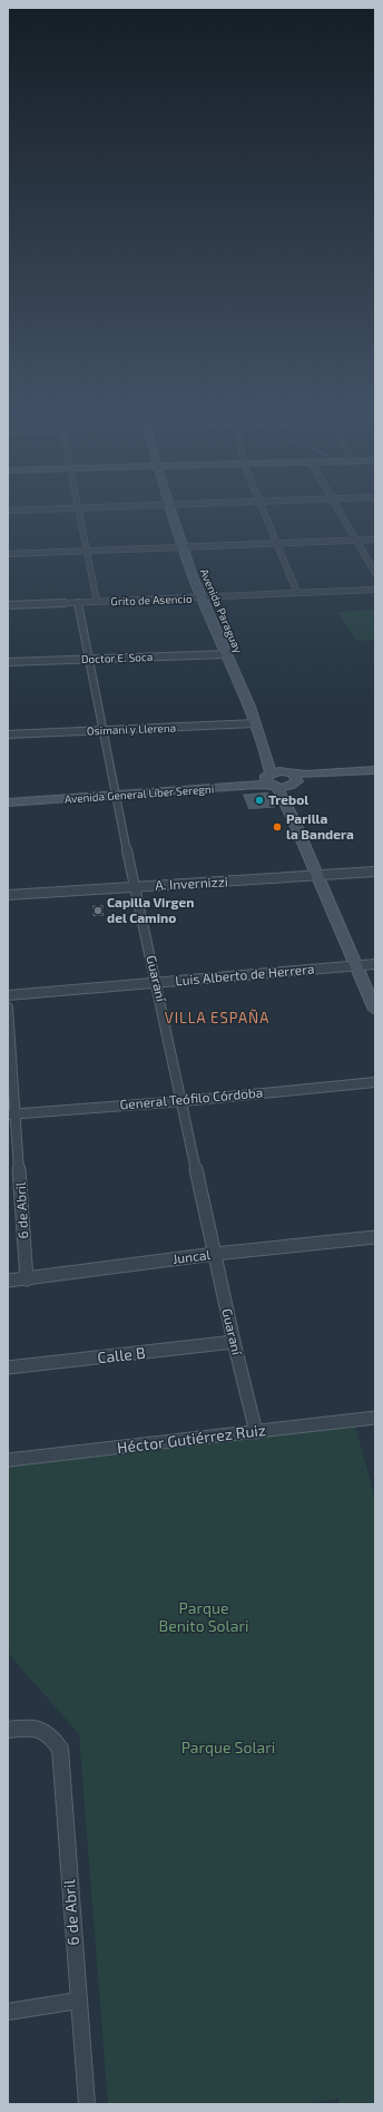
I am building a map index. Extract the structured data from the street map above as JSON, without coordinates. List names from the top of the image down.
{
  "streets": {
    "street": [
      "Grito de Asencio",
      "Avenida Paraguay",
      "Doctor E. Soca",
      "Osimani y Llerena",
      "Avenida General Líber Seregni",
      "A. Invernizzi",
      "Luis Alberto de Herrera",
      "Guaraní",
      "General Teófilo Córdoba",
      "6 de Abril",
      "Juncal",
      "Calle B",
      "Héctor Gutiérrez Ruiz"
    ]
  },
  "crossings": [
    ["Grito de Asencio", "Avenida Paraguay"],
    ["Grito de Asencio", "Guaraní"],
    ["Avenida Paraguay", "Doctor E. Soca"],
    ["Avenida Paraguay", "Osimani y Llerena"],
    ["Avenida Paraguay", "Avenida General Líber Seregni"],
    ["Doctor E. Soca", "Guaraní"],
    ["Osimani y Llerena", "Guaraní"],
    ["Avenida General Líber Seregni", "Guaraní"],
    ["A. Invernizzi", "Guaraní"],
    ["Luis Alberto de Herrera", "Guaraní"],
    ["Guaraní", "General Teófilo Córdoba"],
    ["Guaraní", "Juncal"],
    ["Guaraní", "Calle B"],
    ["Guaraní", "Héctor Gutiérrez Ruiz"],
    ["General Teófilo Córdoba", "6 de Abril"],
    ["6 de Abril", "Juncal"]
  ],
  "districts": ["VILLA ESPAÑA"],
  "parks": ["Parque Benito Solari", "Parque Solari"],
  "places": ["Trebol", "Parilla la Bandera", "Capilla Virgen del Camino"]
}
